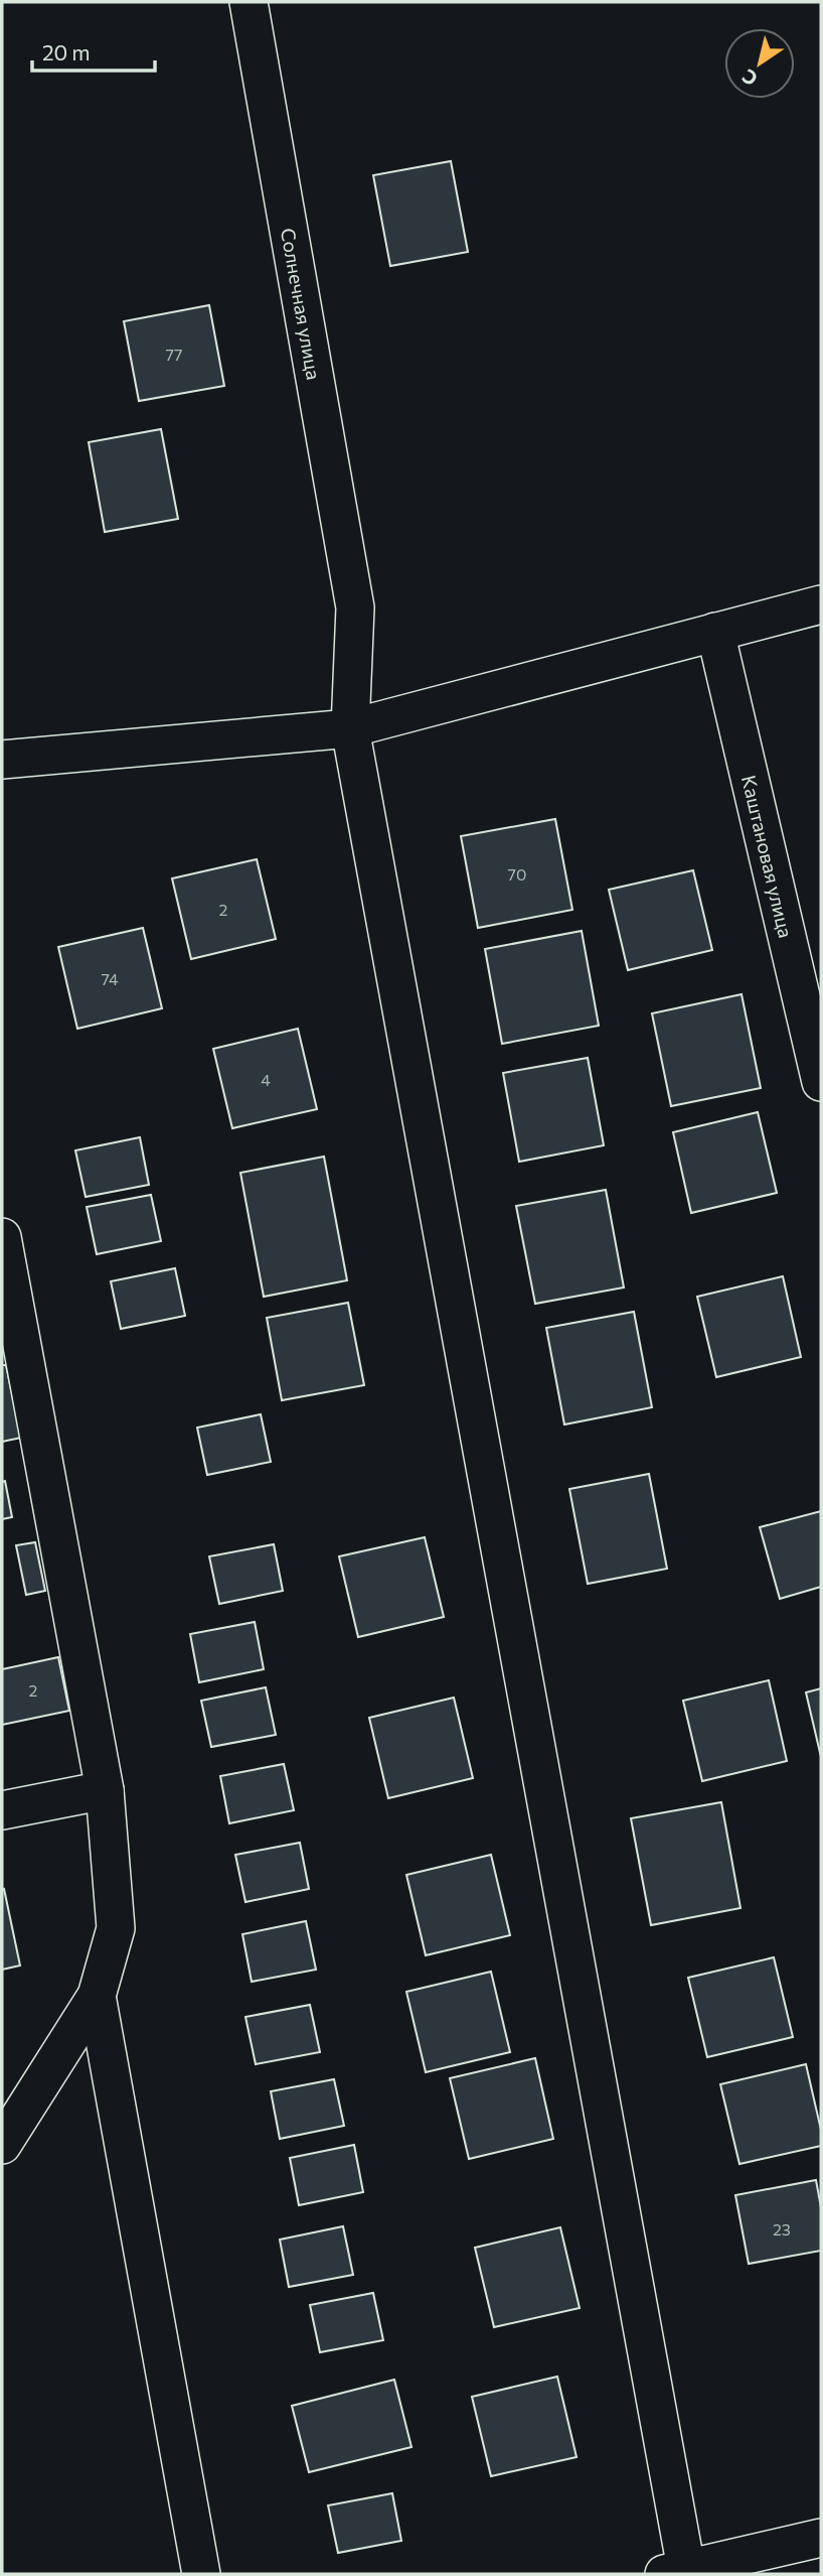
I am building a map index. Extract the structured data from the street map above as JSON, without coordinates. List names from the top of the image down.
{
  "streets": {
    "street": ["Солнечная улица", "Каштановая улица"]
  },
  "house_numbers": [
    "77",
    "70",
    "2",
    "74",
    "4",
    "2",
    "23"
  ],
  "scale_bar": "20 m",
  "north": "bottom left"
}
